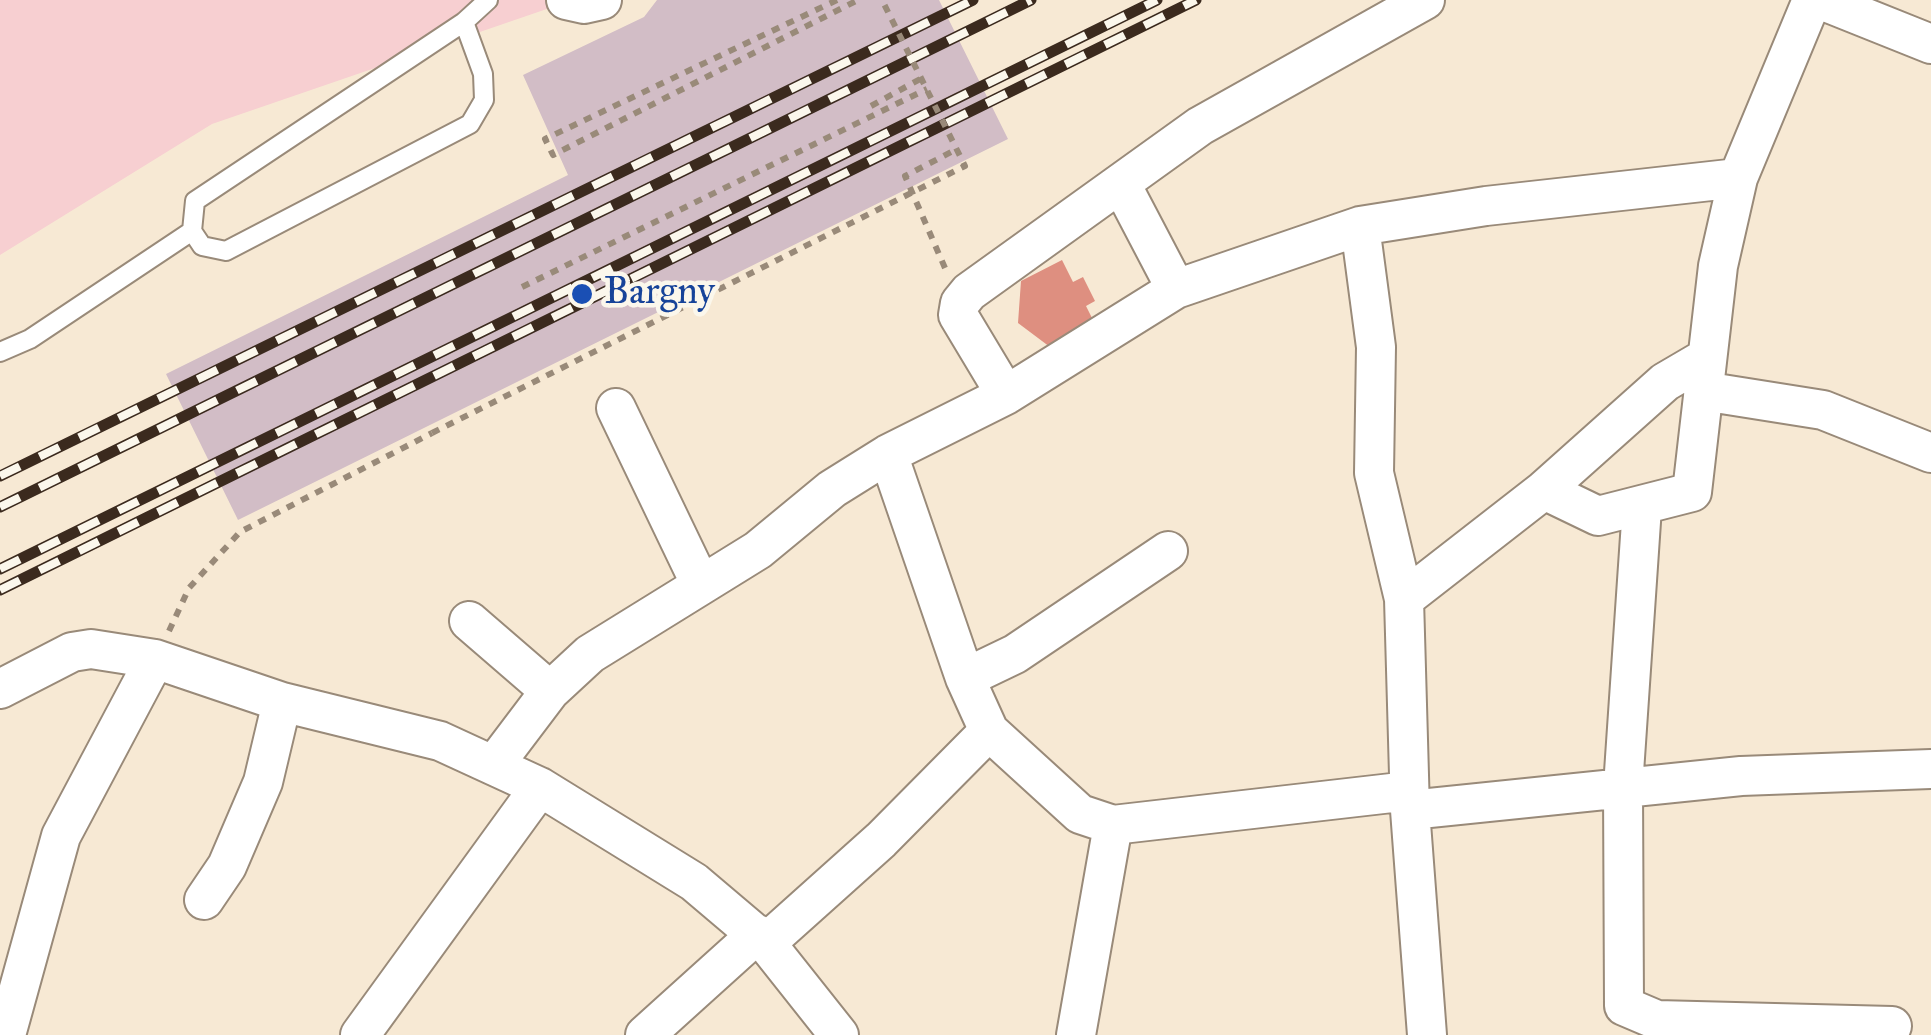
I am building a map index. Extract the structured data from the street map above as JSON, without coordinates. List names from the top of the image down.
{
  "places": ["Bargny"]
}
